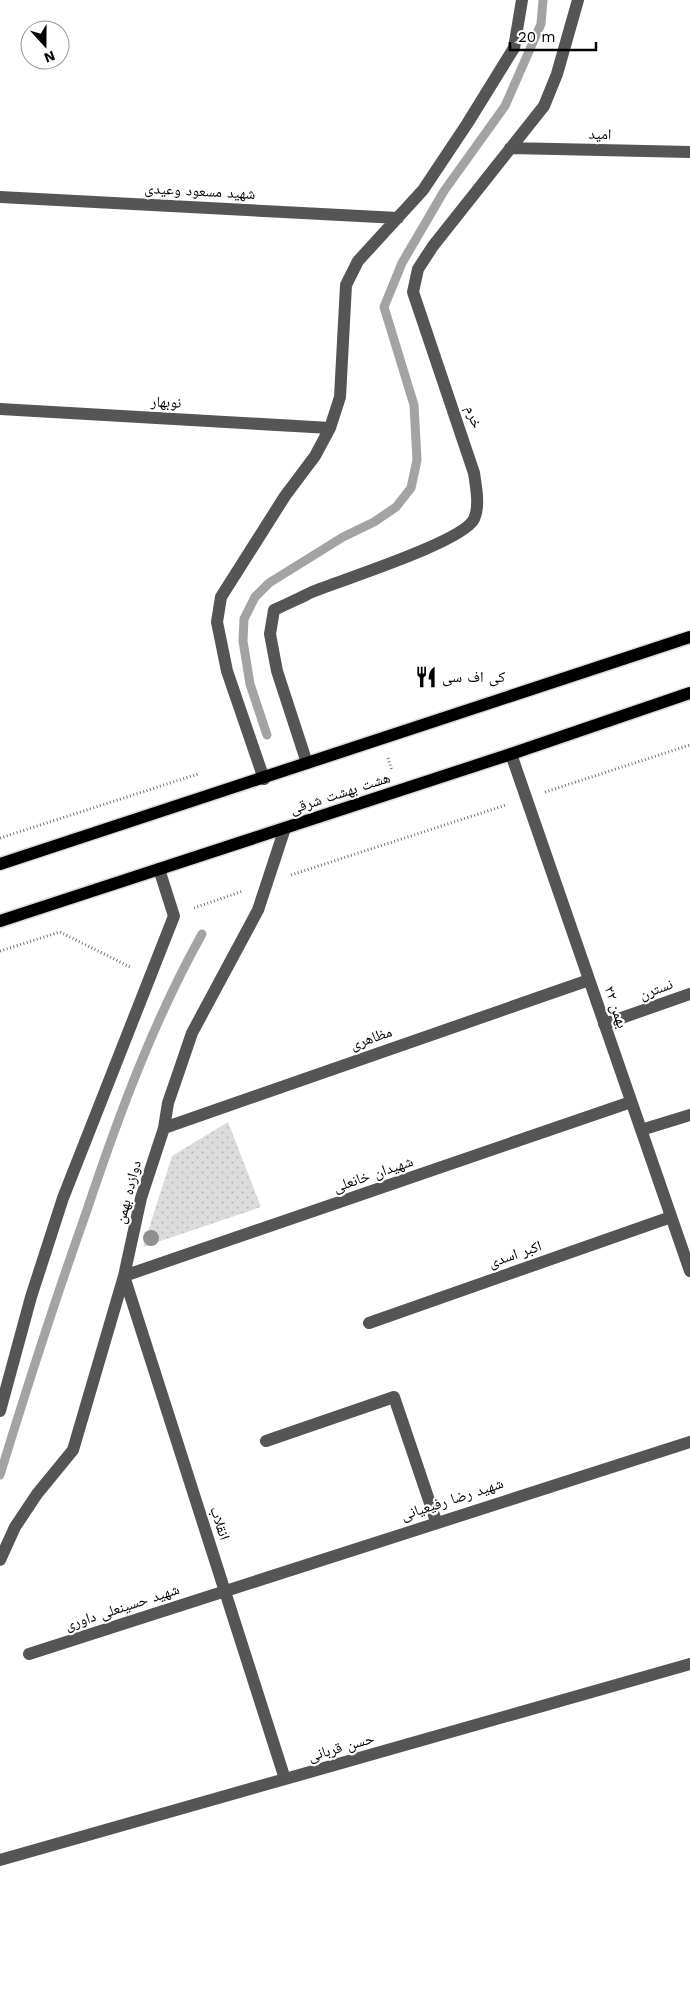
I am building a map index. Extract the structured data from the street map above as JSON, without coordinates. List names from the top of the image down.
{
  "streets": {
    "main road": ["هشت بهشت شرقی"],
    "street": [
      "امید",
      "شهید مسعود وعیدی",
      "نوبهار",
      "خرم",
      "نسترن",
      "۲۲ بهمن",
      "مظاهری",
      "شهیدان خانعلی",
      "دوازده بهمن",
      "اکبر اسدی",
      "شهید رضا رفیعیانی",
      "انقلاب",
      "شهید حسینعلی داوری",
      "حسن قربانی"
    ]
  },
  "crossings": [
    ["امید", "خرم"],
    ["هشت بهشت شرقی", "۲۲ بهمن"],
    ["هشت بهشت شرقی", "دوازده بهمن"],
    ["نسترن", "۲۲ بهمن"],
    ["۲۲ بهمن", "مظاهری"],
    ["۲۲ بهمن", "شهیدان خانعلی"],
    ["۲۲ بهمن", "اکبر اسدی"],
    ["مظاهری", "دوازده بهمن"],
    ["شهیدان خانعلی", "دوازده بهمن"],
    ["شهیدان خانعلی", "انقلاب"],
    ["دوازده بهمن", "انقلاب"],
    ["شهید رضا رفیعیانی", "انقلاب"],
    ["شهید رضا رفیعیانی", "شهید حسینعلی داوری"],
    ["انقلاب", "شهید حسینعلی داوری"],
    ["انقلاب", "حسن قربانی"]
  ],
  "places": {
    "restaurant": ["کی اف سی"]
  },
  "scale_bar": "20 m",
  "north": "bottom"
}
